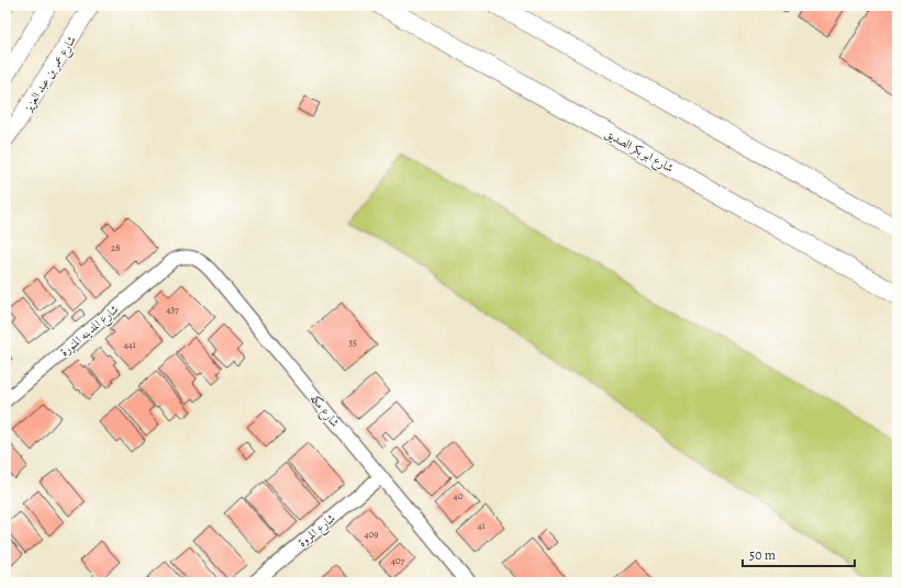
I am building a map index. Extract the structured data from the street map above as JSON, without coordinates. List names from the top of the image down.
{
  "streets": {
    "main road": ["شارع ابو بكر الصديق"],
    "street": [
      "شارع عمر بن عبد العزيز",
      "شارع المدينه المنورة",
      "شارع مكه",
      "شارع المروة"
    ]
  },
  "crossings": [
    ["شارع المدينه المنورة", "شارع مكه"],
    ["شارع مكه", "شارع المروة"]
  ],
  "house_numbers": [
    "28",
    "437",
    "35",
    "441",
    "40",
    "41",
    "409",
    "407"
  ],
  "scale_bar": "50 m"
}
